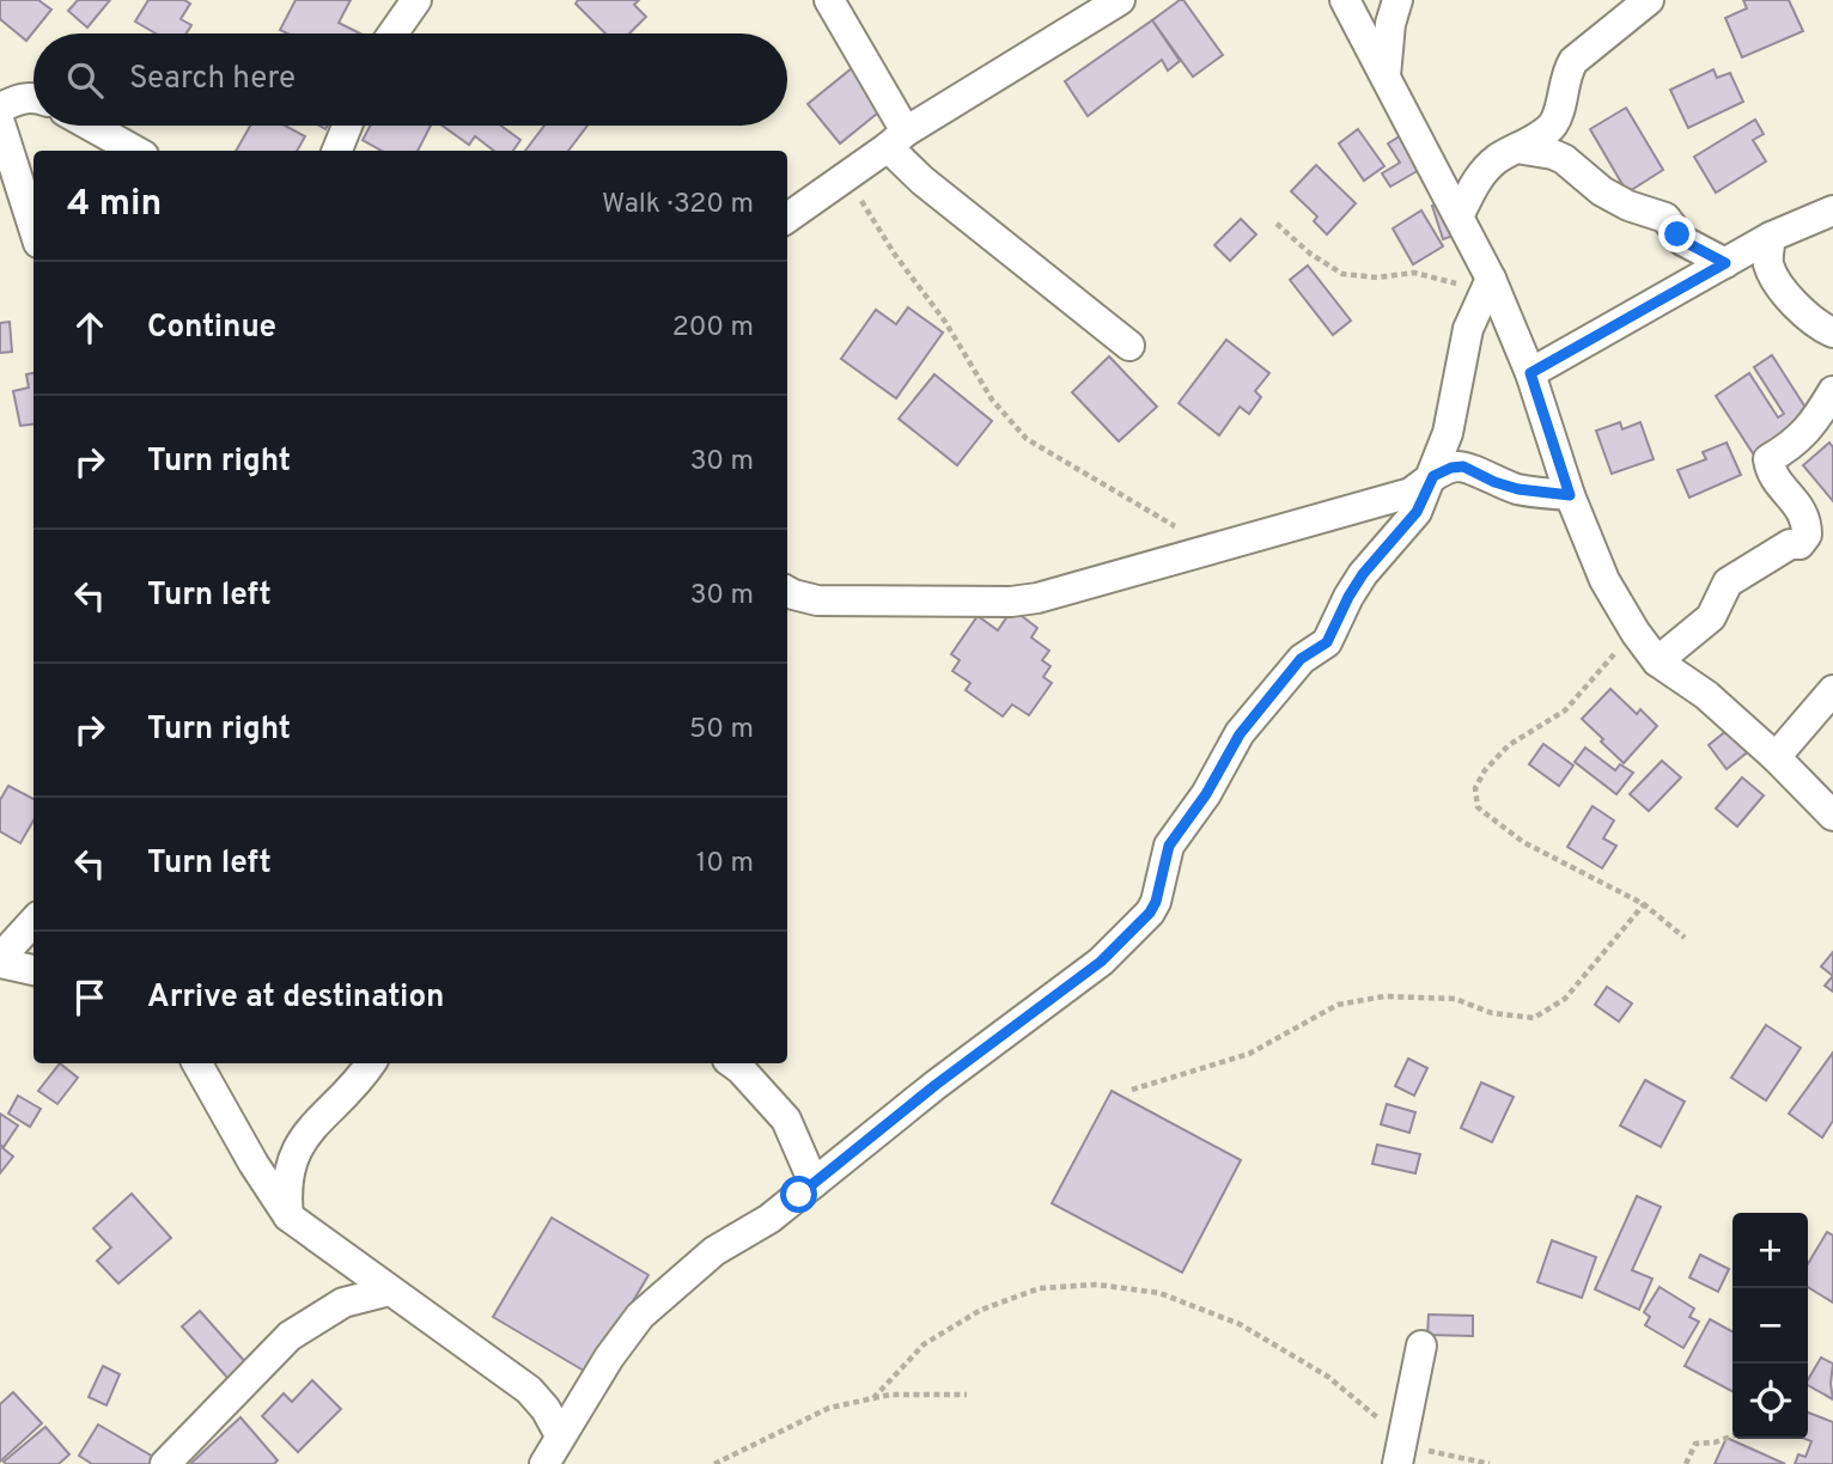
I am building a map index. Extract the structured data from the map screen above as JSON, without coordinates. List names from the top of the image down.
{
  "page": {
    "search": "Search here",
    "heading": ["4 min", "Walk · 320 m"],
    "list": [
      ["Continue", "200 m"],
      ["Turn right", "30 m"],
      ["Turn left", "30 m"],
      ["Turn right", "50 m"],
      ["Turn left", "10 m"],
      "Arrive at destination"
    ],
    "map_buttons": ["+", "−"]
  }
}
